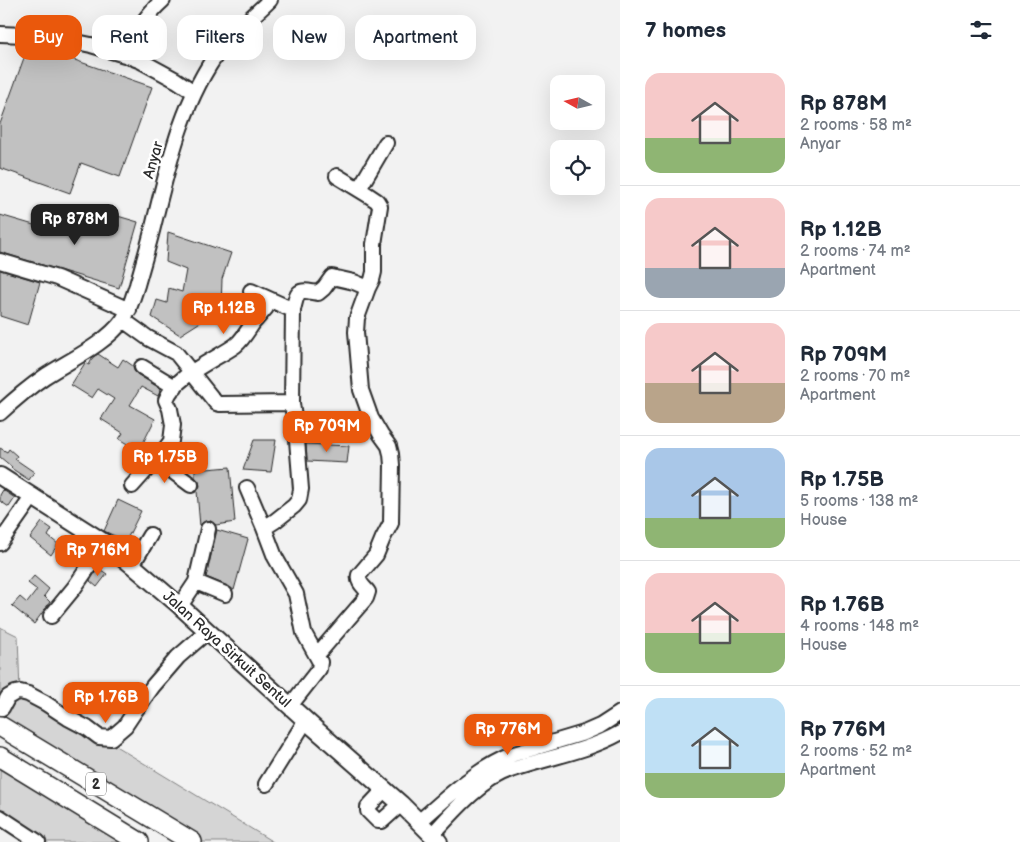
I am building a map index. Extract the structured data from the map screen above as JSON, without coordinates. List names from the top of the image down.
{
  "streets": {
    "highway": ["2"],
    "main road": ["Jalan Raya Sirkuit Sentul"],
    "street": ["Anyar"]
  },
  "north": "left",
  "page": {
    "heading": "7 homes",
    "chip": [
      "Buy",
      "Rent",
      "Filters",
      "New",
      "Apartment"
    ],
    "list": [
      {
        "name": "Rp 878M",
        "note": "2 rooms · 58 m² · Anyar"
      },
      {
        "name": "Rp 1.12B",
        "note": "2 rooms · 74 m² · Apartment"
      },
      {
        "name": "Rp 709M",
        "note": "2 rooms · 70 m² · Apartment"
      },
      {
        "name": "Rp 1.75B",
        "note": "5 rooms · 138 m² · House"
      },
      {
        "name": "Rp 1.76B",
        "note": "4 rooms · 148 m² · House"
      },
      {
        "name": "Rp 776M",
        "note": "2 rooms · 52 m² · Apartment"
      }
    ],
    "price": [
      "Rp 878M",
      "Rp 1.12B",
      "Rp 709M",
      "Rp 1.75B",
      "Rp 716M",
      "Rp 1.76B",
      "Rp 776M"
    ]
  }
}
